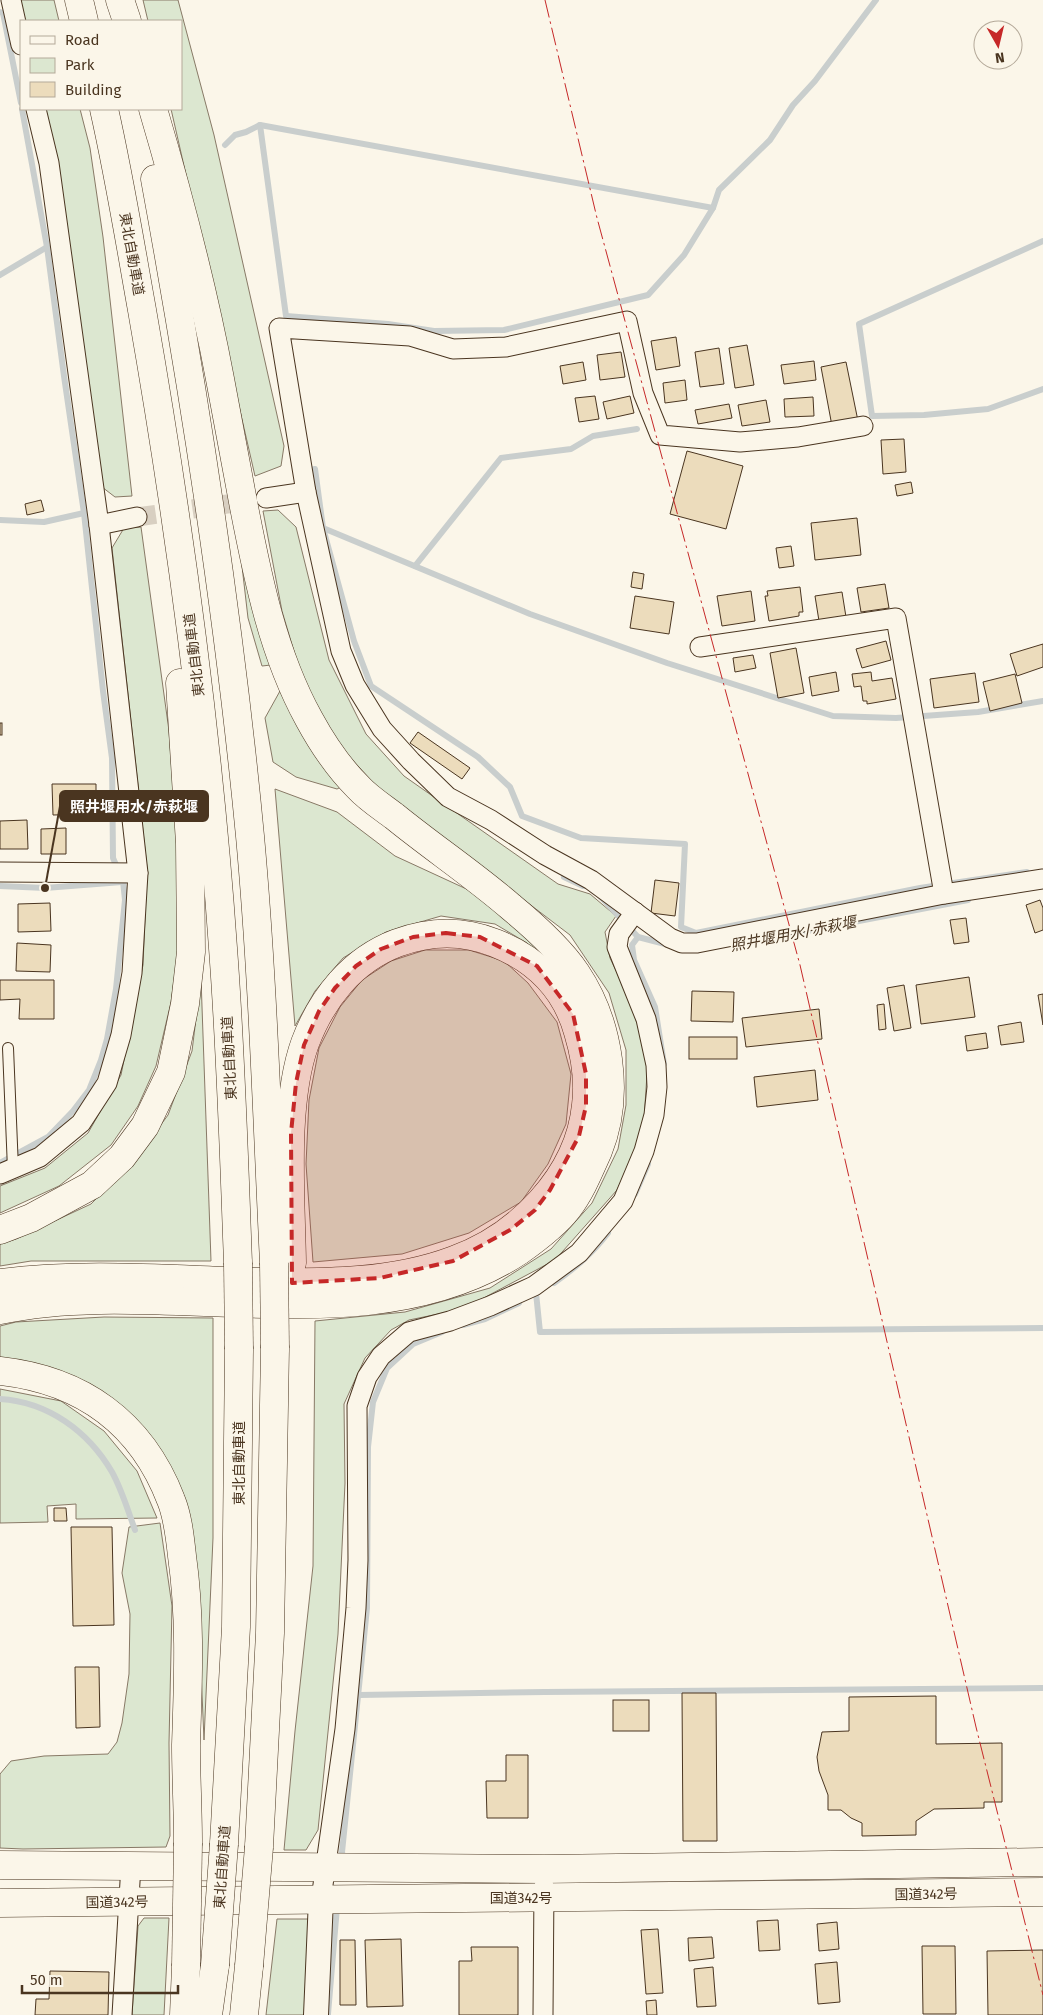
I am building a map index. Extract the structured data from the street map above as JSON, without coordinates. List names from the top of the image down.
{
  "streets": {
    "highway": ["東北自動車道", "国道342号"]
  },
  "water": ["照井堰用水/赤萩堰"],
  "places": ["照井堰用水/赤萩堰"],
  "legend": ["Road", "Park", "Building"],
  "scale_bar": "50 m",
  "north": "bottom"
}
